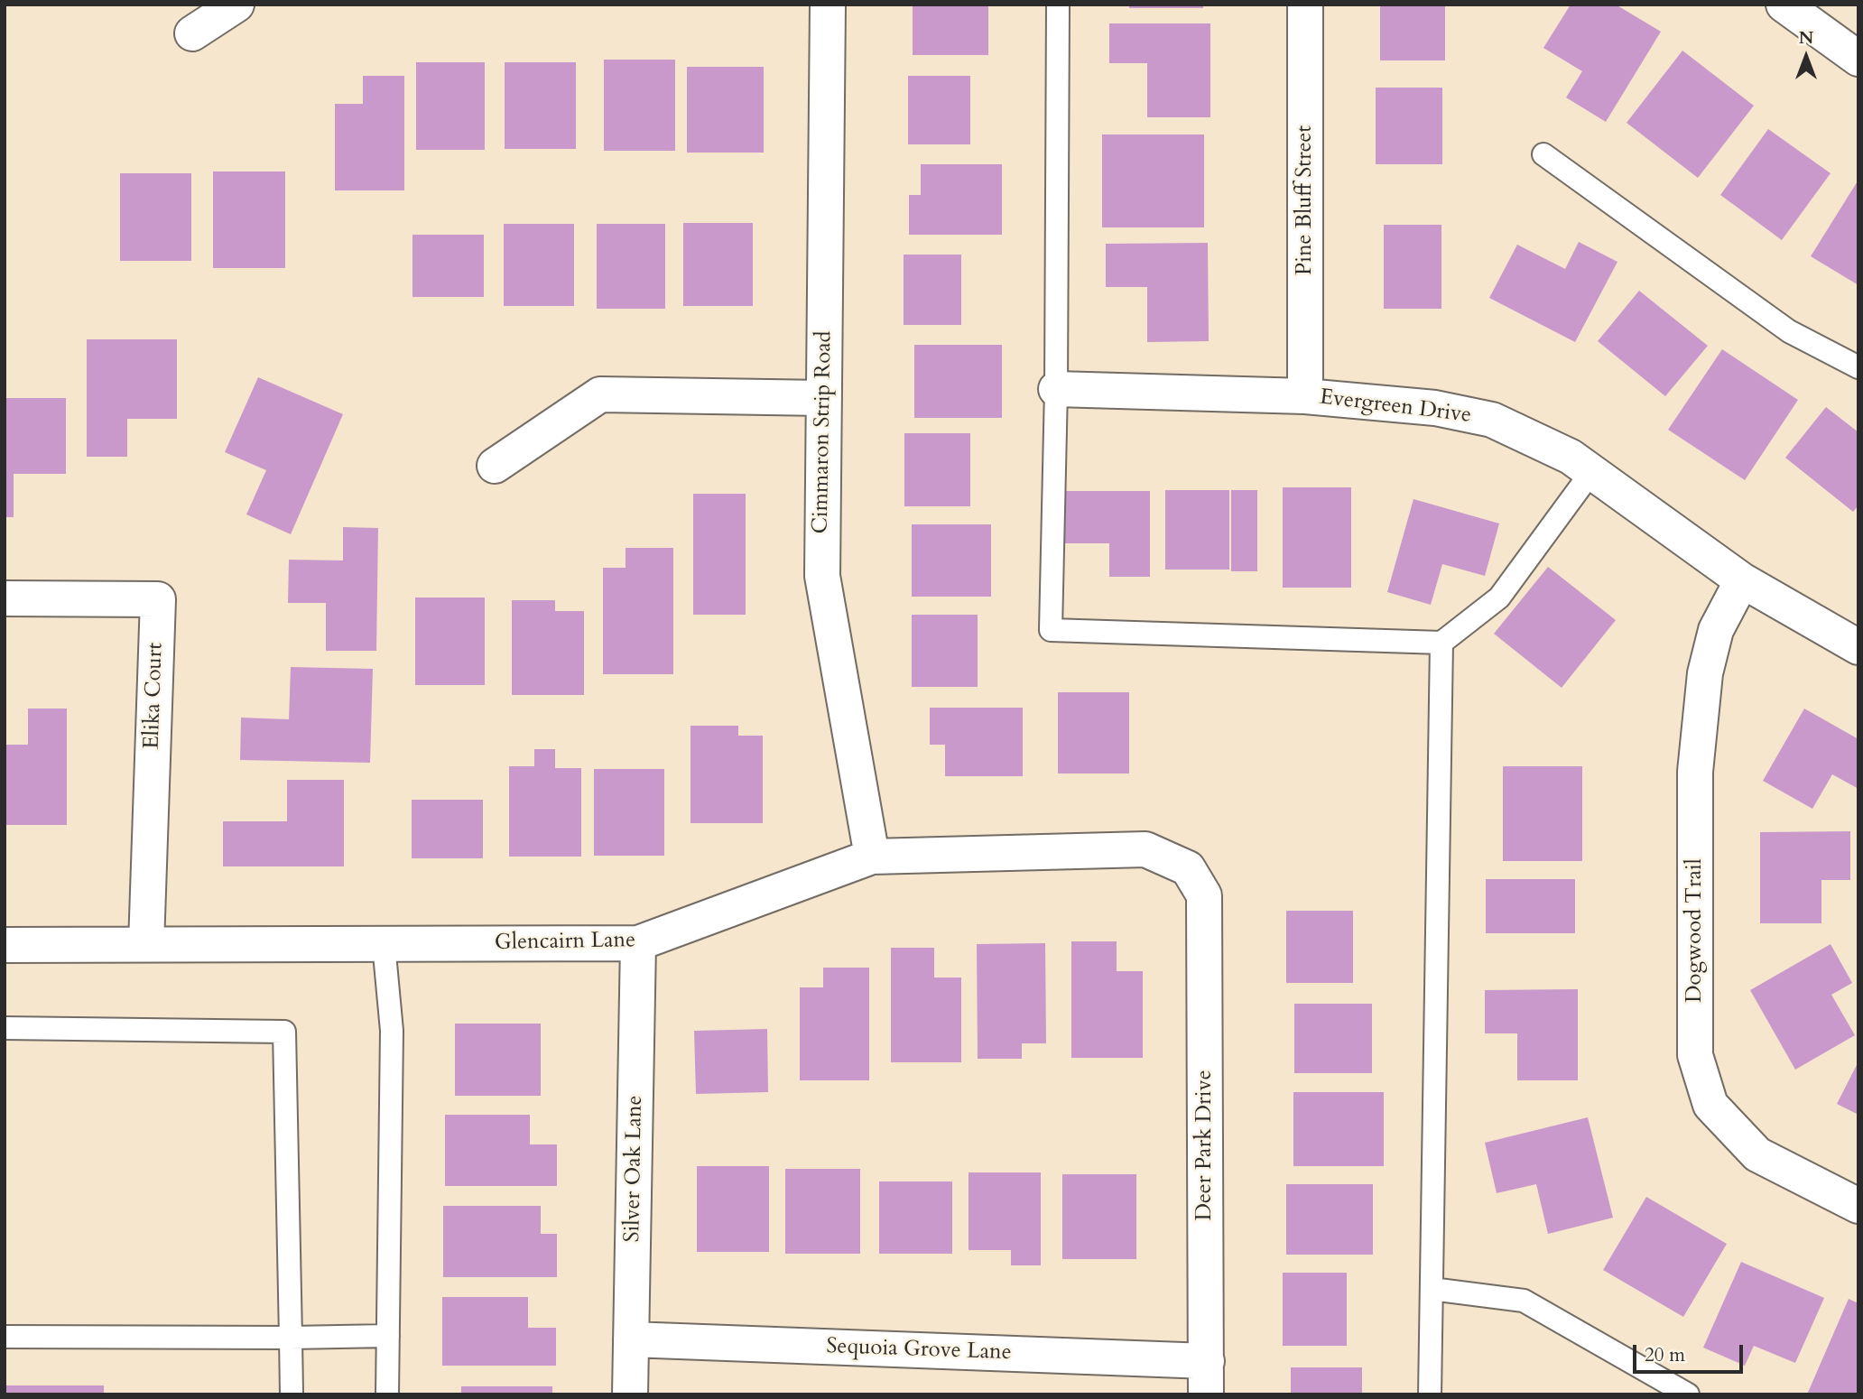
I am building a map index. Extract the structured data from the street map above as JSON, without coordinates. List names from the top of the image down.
{
  "streets": {
    "street": [
      "Pine Bluff Street",
      "Evergreen Drive",
      "Cimmaron Strip Road",
      "Elika Court",
      "Dogwood Trail",
      "Glencairn Lane",
      "Deer Park Drive",
      "Silver Oak Lane",
      "Sequoia Grove Lane"
    ]
  },
  "crossings": [
    ["Pine Bluff Street", "Evergreen Drive"],
    ["Evergreen Drive", "Dogwood Trail"],
    ["Cimmaron Strip Road", "Glencairn Lane"],
    ["Elika Court", "Glencairn Lane"],
    ["Glencairn Lane", "Deer Park Drive"],
    ["Glencairn Lane", "Silver Oak Lane"],
    ["Deer Park Drive", "Sequoia Grove Lane"],
    ["Silver Oak Lane", "Sequoia Grove Lane"]
  ],
  "scale_bar": "20 m",
  "north": "top"
}
